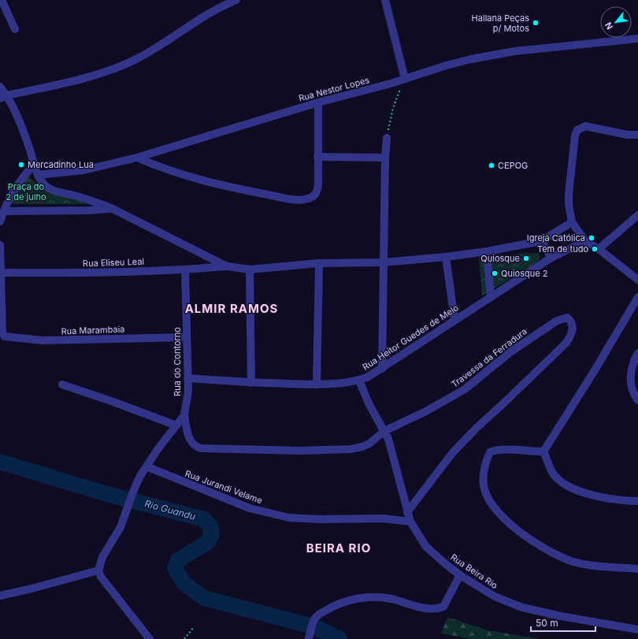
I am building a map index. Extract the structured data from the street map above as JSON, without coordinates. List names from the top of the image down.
{
  "streets": {
    "street": [
      "Rua Nestor Lopes",
      "Rua Eliseu Leal",
      "Rua Marambaia",
      "Rua Heitor Guedes de Melo",
      "Travessa da Ferradura",
      "Rua do Contorno",
      "Rua Jurandi Velame",
      "Rua Beira Rio"
    ]
  },
  "crossings": [
    ["Rua Eliseu Leal", "Rua Marambaia"],
    ["Rua Eliseu Leal", "Rua do Contorno"],
    ["Rua Marambaia", "Rua do Contorno"],
    ["Rua Heitor Guedes de Melo", "Rua do Contorno"],
    ["Rua Heitor Guedes de Melo", "Rua Beira Rio"],
    ["Travessa da Ferradura", "Rua do Contorno"],
    ["Travessa da Ferradura", "Rua Beira Rio"],
    ["Rua do Contorno", "Rua Jurandi Velame"],
    ["Rua Jurandi Velame", "Rua Beira Rio"]
  ],
  "districts": ["ALMIR RAMOS", "BEIRA RIO"],
  "water": ["Rio Guandu"],
  "parks": ["Praça do 2 de julho"],
  "places": [
    "Hallana Peças p/ Motos",
    "Mercadinho Lua",
    "CEPOG",
    "Igreja Católica",
    "Tem de tudo",
    "Quiosque",
    "Quiosque 2"
  ],
  "scale_bar": "50 m",
  "north": "bottom left"
}
